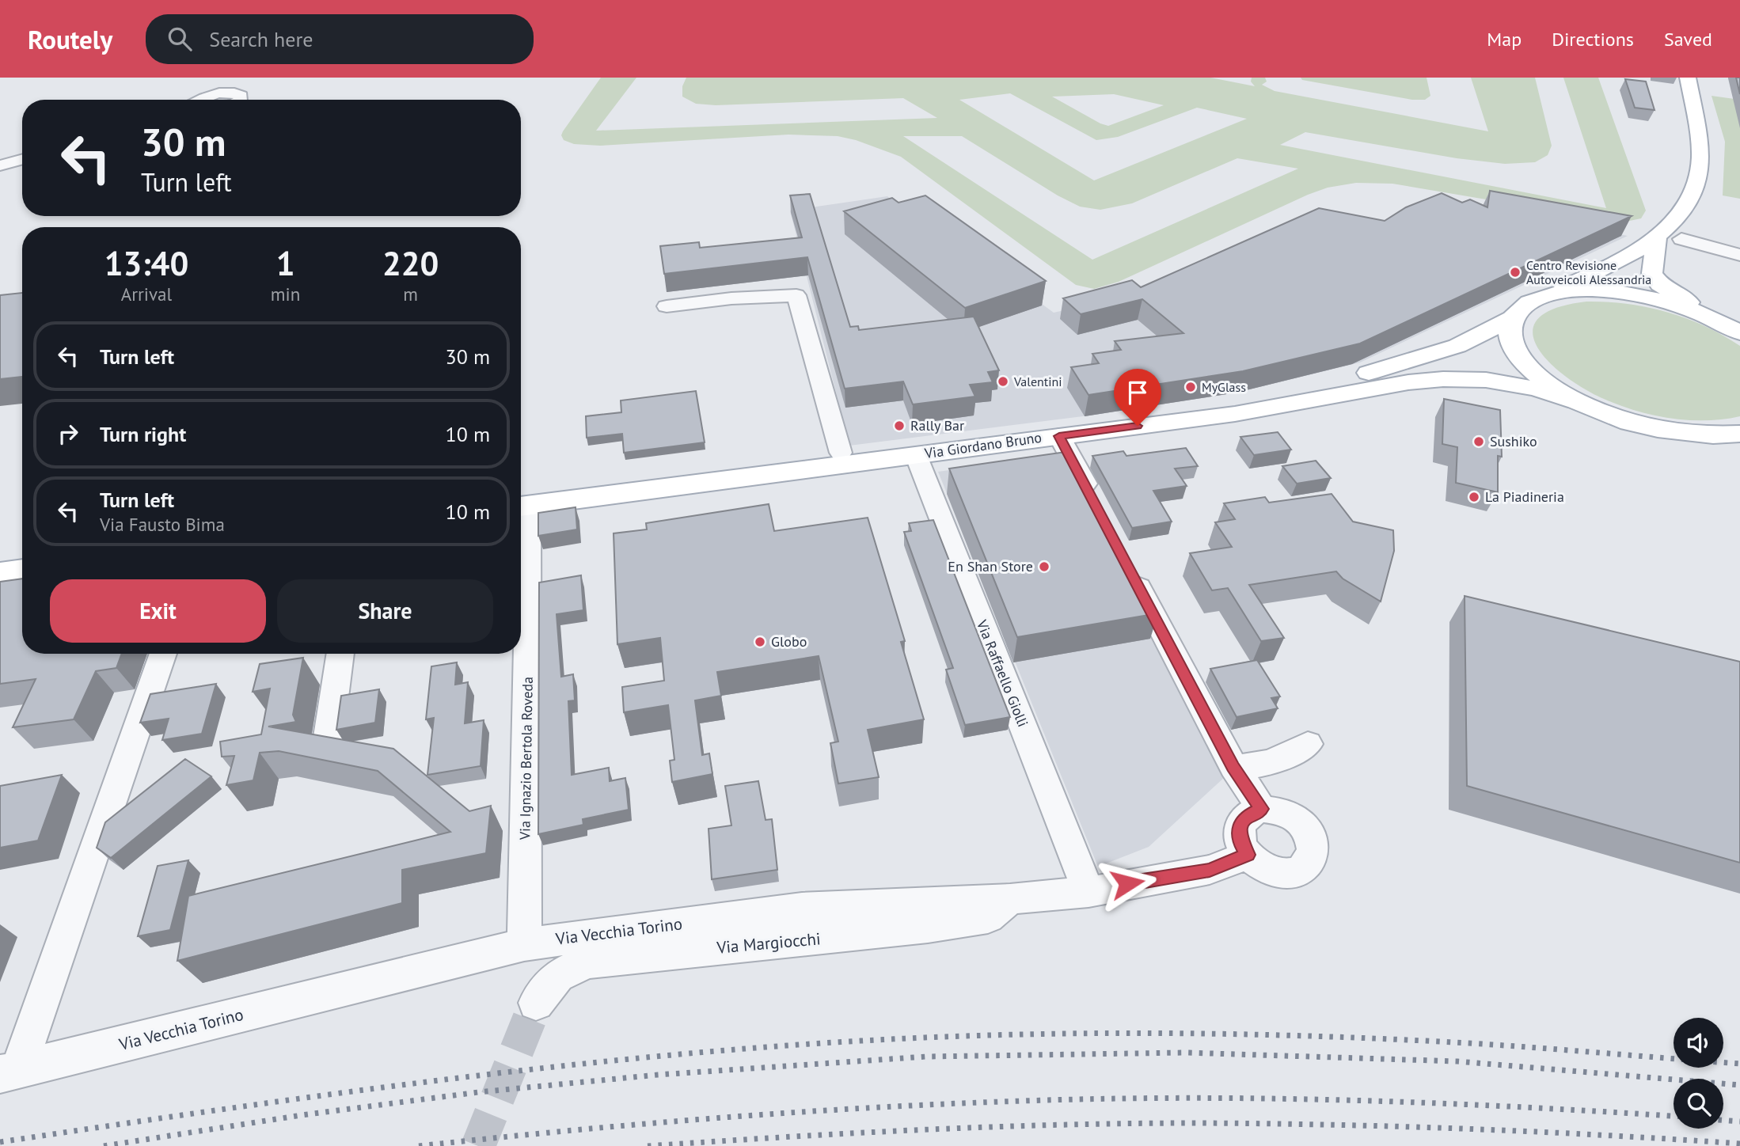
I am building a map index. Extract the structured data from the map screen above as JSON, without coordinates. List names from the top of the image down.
{
  "streets": {
    "main road": ["Via Giordano Bruno"],
    "street": [
      "Via Raffaello Giolli",
      "Via Ignazio Bertola Roveda",
      "Via Vecchia Torino",
      "Via Margiocchi"
    ]
  },
  "crossings": [
    ["Via Giordano Bruno", "Via Raffaello Giolli"],
    ["Via Raffaello Giolli", "Via Vecchia Torino"],
    ["Via Ignazio Bertola Roveda", "Via Vecchia Torino"],
    ["Via Vecchia Torino", "Via Margiocchi"]
  ],
  "places": [
    "Centro Revisione Autoveicoli Alessandria",
    "Valentini",
    "MyGlass",
    "Rally Bar",
    "Sushiko",
    "La Piadineria",
    "En Shan Store",
    "Globo"
  ],
  "page": {
    "header": "Routely",
    "search": "Search here",
    "nav": ["Map", "Directions", "Saved"],
    "turn": ["30 m", "Turn left"],
    "eta": [
      "13:40",
      "Arrival",
      "1",
      "min",
      "220",
      "m"
    ],
    "list": [
      {
        "name": "Turn left",
        "value": "30 m"
      },
      {
        "name": "Turn right",
        "value": "10 m"
      },
      {
        "name": "Turn left",
        "note": "Via Fausto Bima",
        "value": "10 m"
      }
    ],
    "buttons": ["Exit", "Share"]
  }
}
